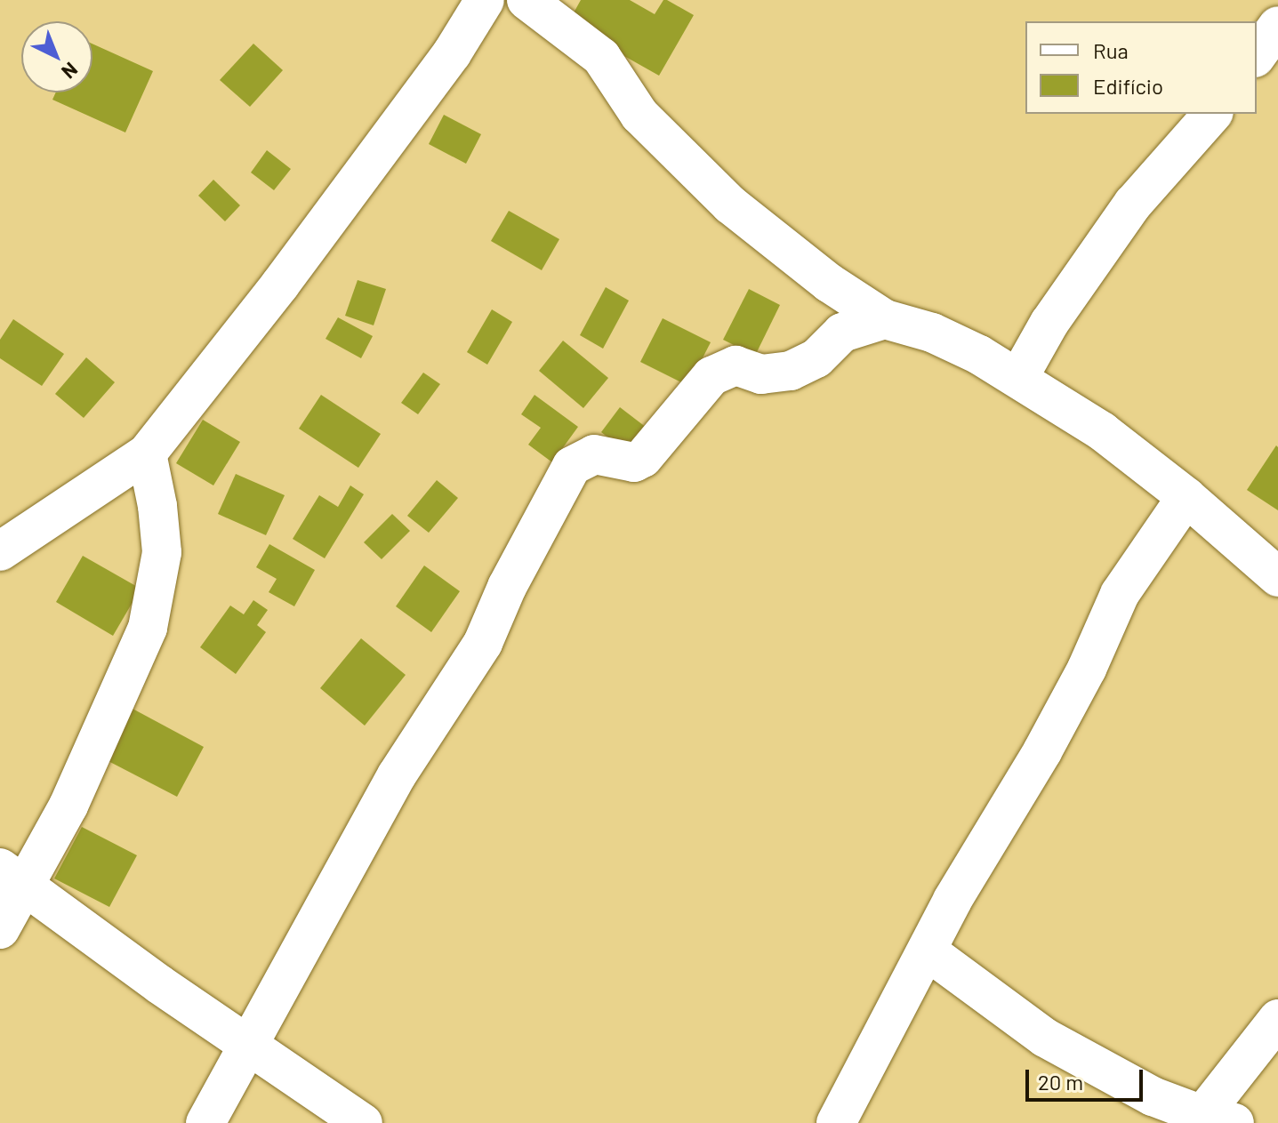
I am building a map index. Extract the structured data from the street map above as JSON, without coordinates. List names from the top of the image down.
{
  "legend": ["Rua", "Edifício"],
  "scale_bar": "20 m",
  "north": "bottom right"
}
